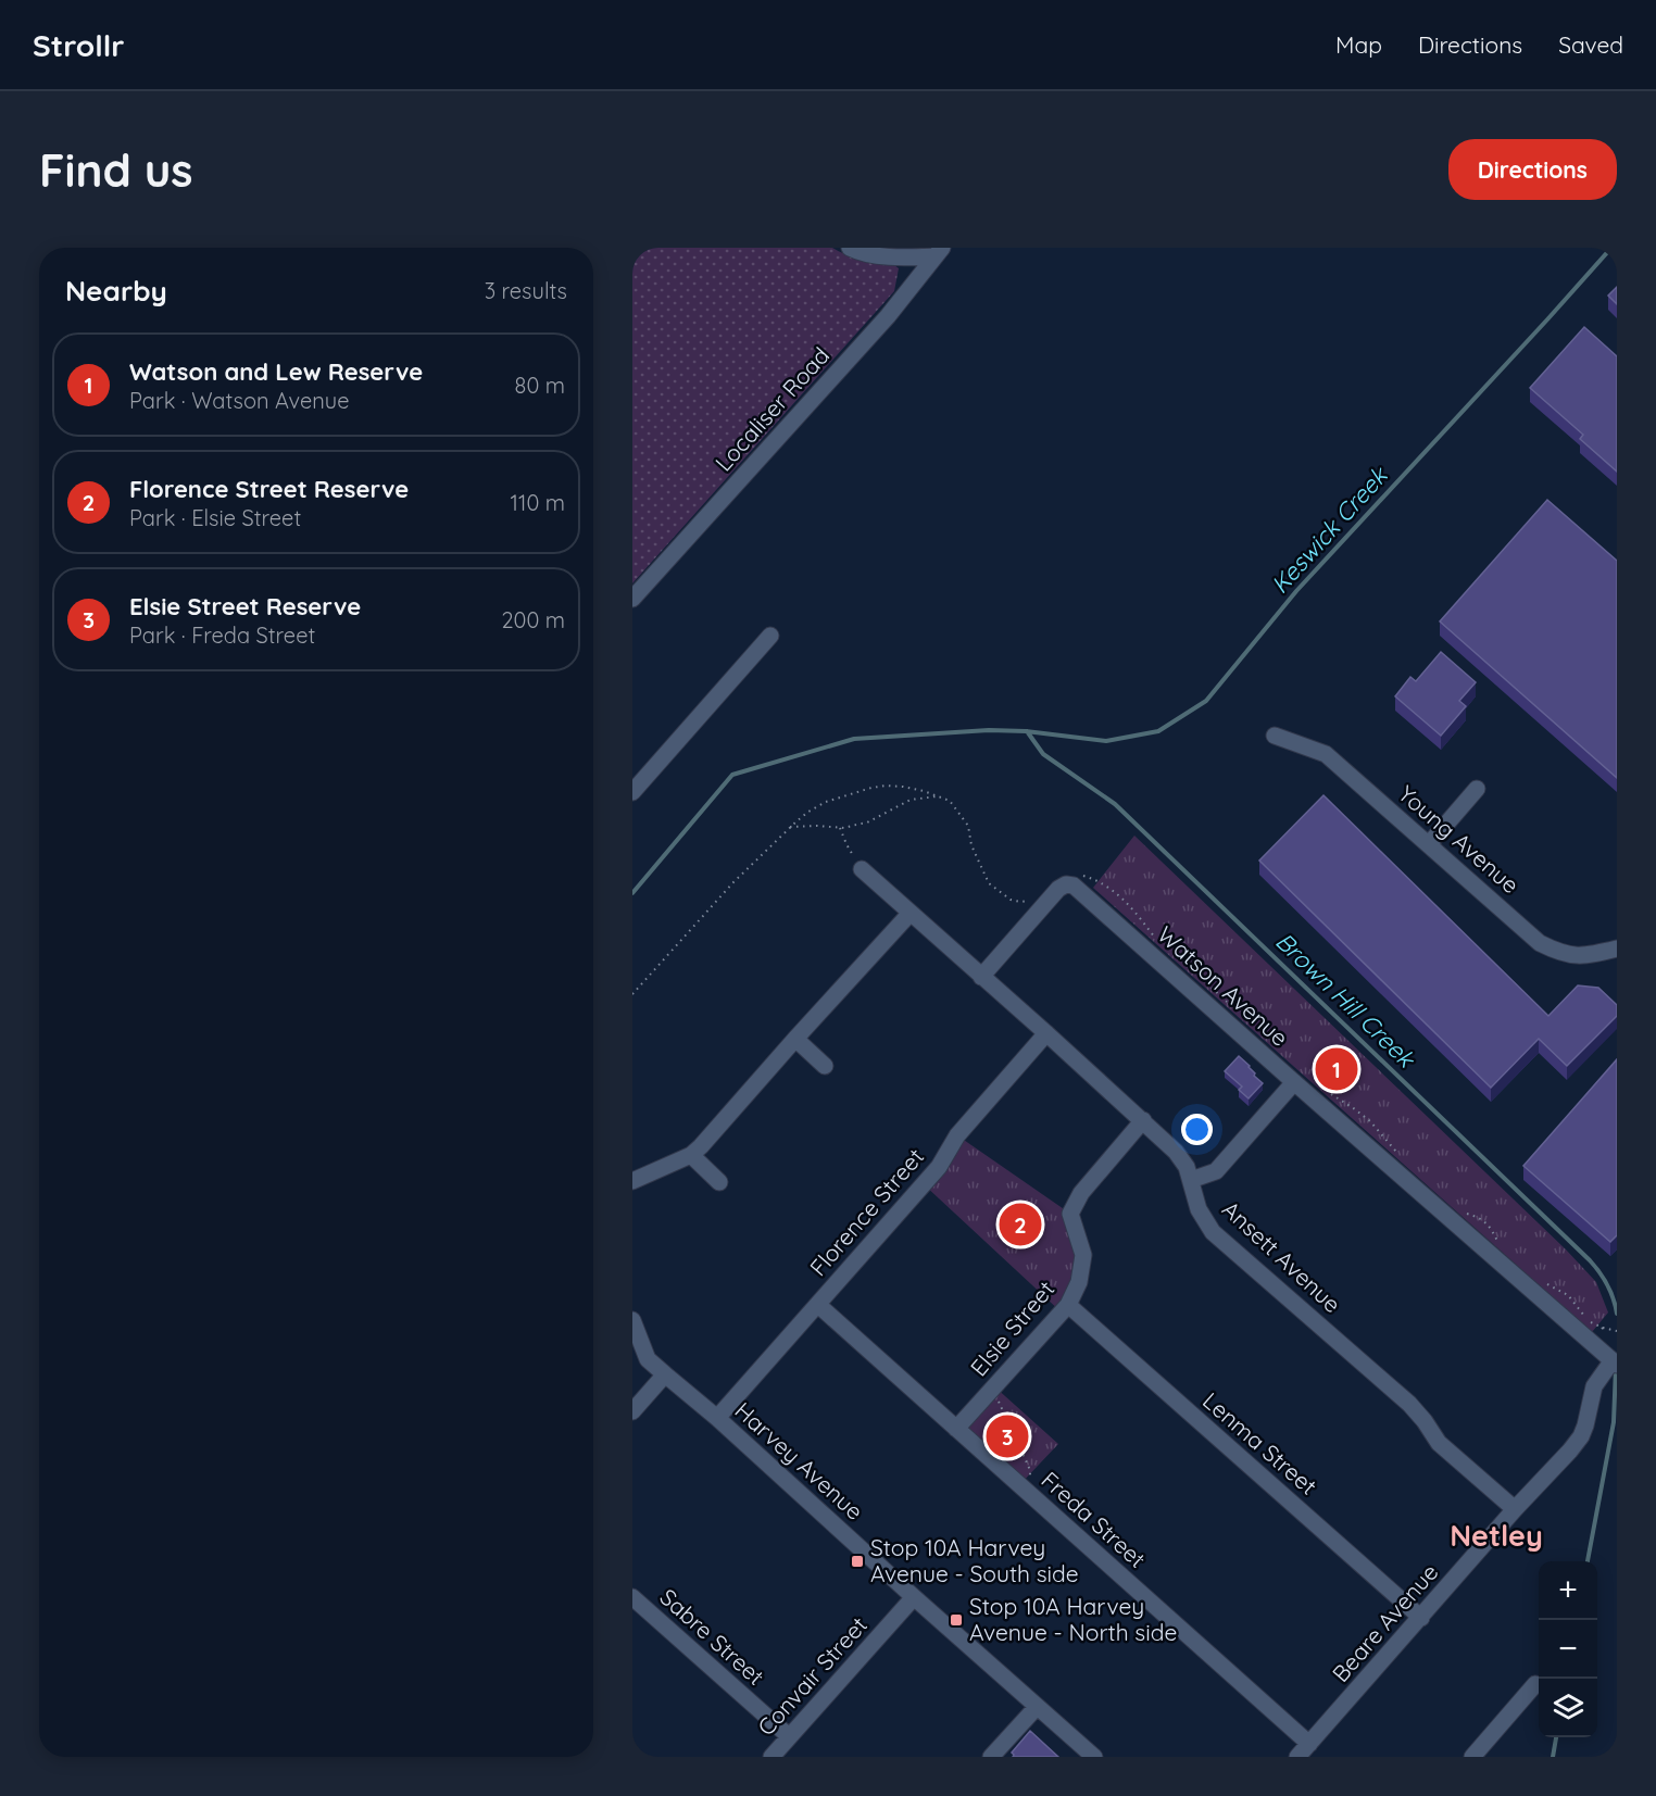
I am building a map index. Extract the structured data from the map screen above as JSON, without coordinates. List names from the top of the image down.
{
  "streets": {
    "street": [
      "Localiser Road",
      "Young Avenue",
      "Watson Avenue",
      "Florence Street",
      "Ansett Avenue",
      "Elsie Street",
      "Lenma Street",
      "Harvey Avenue",
      "Freda Street",
      "Beare Avenue",
      "Sabre Street",
      "Convair Street"
    ]
  },
  "crossings": [
    ["Watson Avenue", "Ansett Avenue"],
    ["Watson Avenue", "Beare Avenue"],
    ["Florence Street", "Ansett Avenue"],
    ["Florence Street", "Harvey Avenue"],
    ["Florence Street", "Freda Street"],
    ["Ansett Avenue", "Elsie Street"],
    ["Ansett Avenue", "Beare Avenue"],
    ["Elsie Street", "Lenma Street"],
    ["Elsie Street", "Freda Street"],
    ["Lenma Street", "Beare Avenue"],
    ["Harvey Avenue", "Convair Street"],
    ["Freda Street", "Beare Avenue"],
    ["Sabre Street", "Convair Street"]
  ],
  "districts": ["Netley"],
  "water": ["Keswick Creek", "Brown Hill Creek"],
  "places": {
    "transit": ["Stop 10A Harvey Avenue - South side", "Stop 10A Harvey Avenue - North side"]
  },
  "page": {
    "header": "Strollr",
    "nav": ["Map", "Directions", "Saved"],
    "buttons": "Directions",
    "title": "Find us",
    "heading": ["Nearby", "3 results"],
    "list": [
      {
        "mark": "1",
        "name": "Watson and Lew Reserve",
        "note": "Park · Watson Avenue",
        "value": "80 m"
      },
      {
        "mark": "2",
        "name": "Florence Street Reserve",
        "note": "Park · Elsie Street",
        "value": "110 m"
      },
      {
        "mark": "3",
        "name": "Elsie Street Reserve",
        "note": "Park · Freda Street",
        "value": "200 m"
      }
    ],
    "pins": ["1", "2", "3"],
    "map_buttons": ["+", "−"]
  }
}
